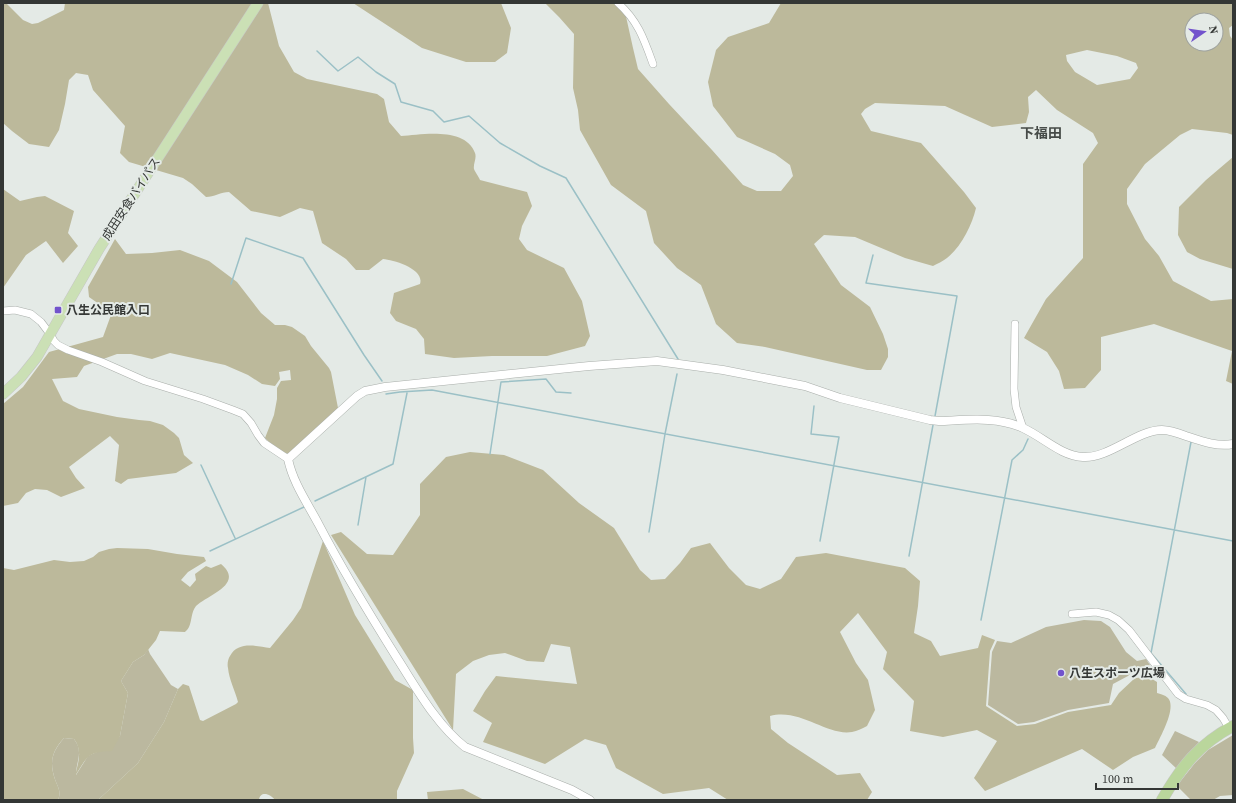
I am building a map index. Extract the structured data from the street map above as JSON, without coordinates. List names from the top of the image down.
{
  "streets": {
    "main road": ["成田安食バイパス"]
  },
  "districts": ["下福田"],
  "places": {
    "transit": ["八生公民館入口"],
    "other": ["八生スポーツ広場"]
  },
  "scale_bar": "100 m",
  "north": "right"
}
